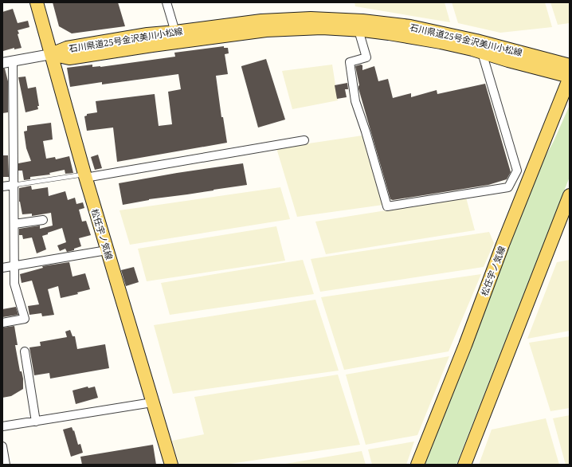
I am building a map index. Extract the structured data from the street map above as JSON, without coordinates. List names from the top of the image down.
{
  "streets": {
    "main road": ["石川県道25号金沢美川小松線", "松任宇ノ気線"]
  },
  "crossings": [
    ["石川県道25号金沢美川小松線", "松任宇ノ気線"]
  ]
}
